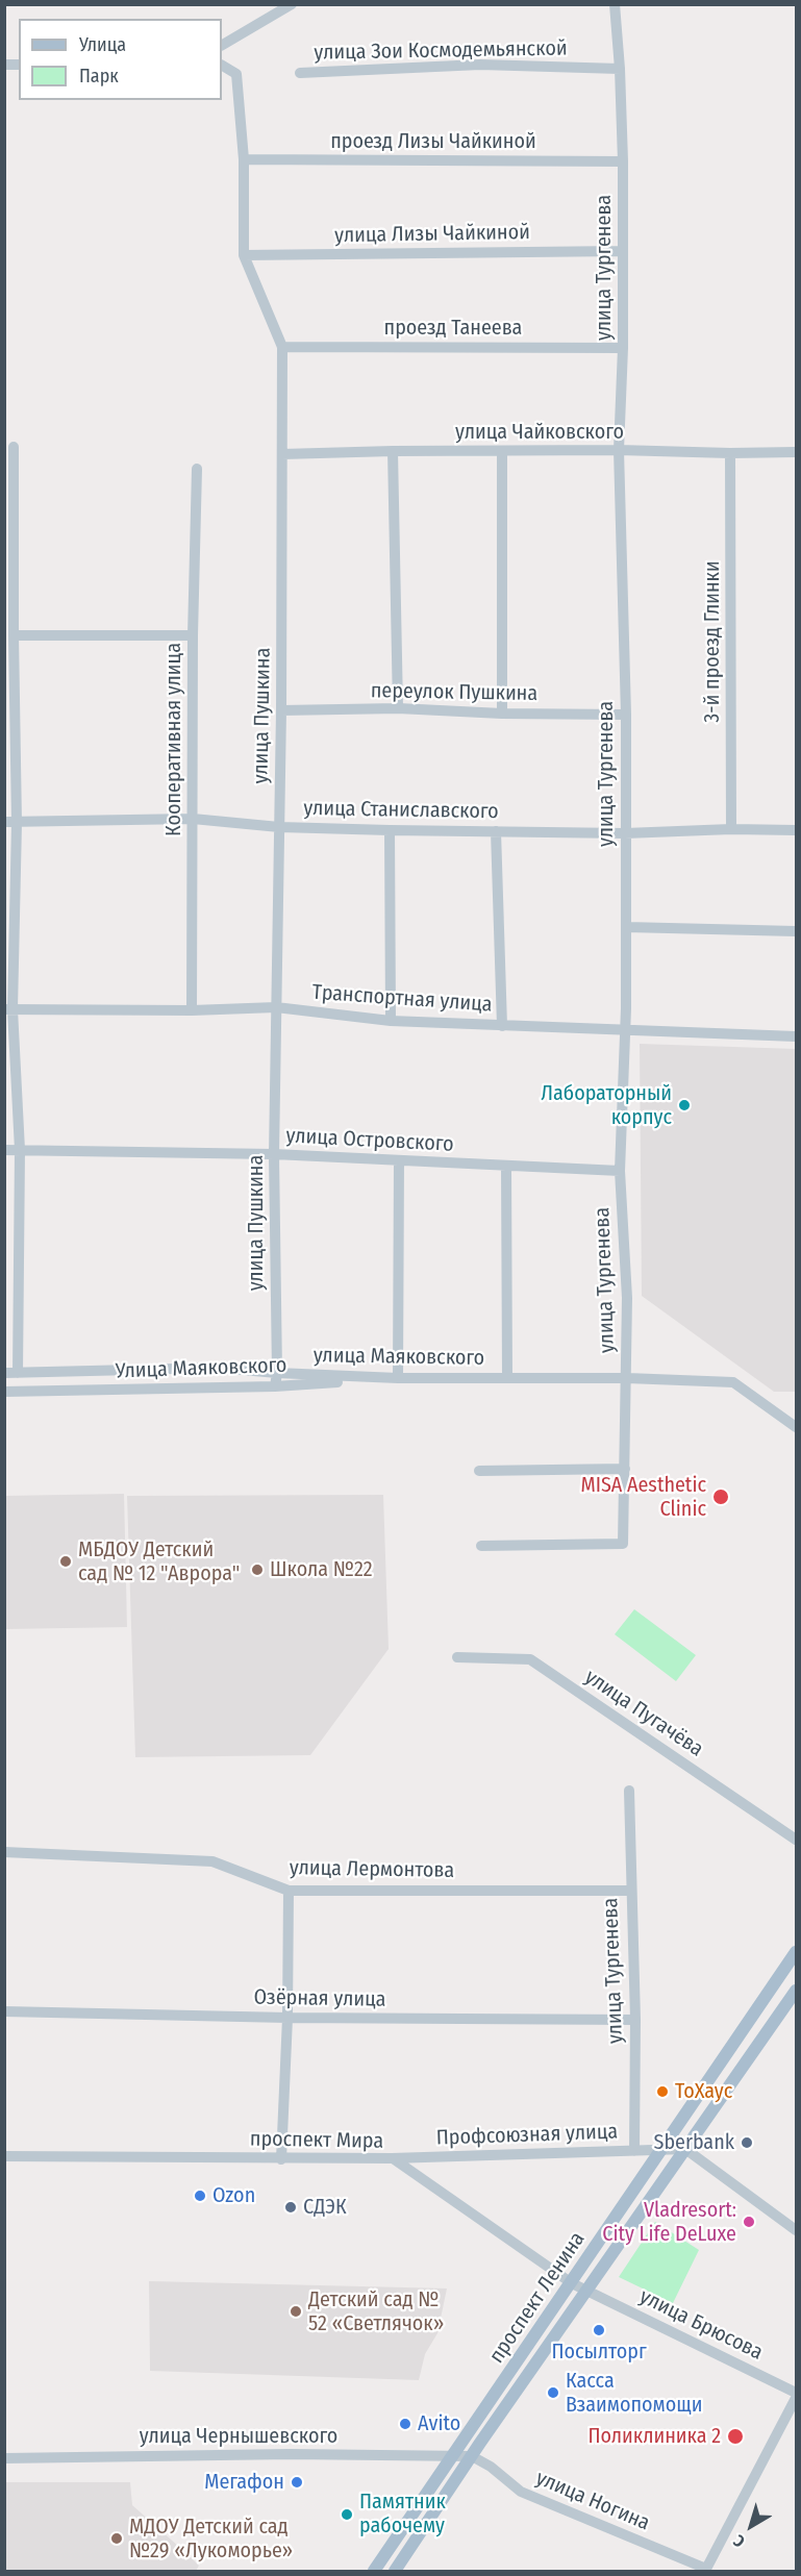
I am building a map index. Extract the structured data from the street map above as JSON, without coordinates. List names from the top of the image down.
{
  "streets": {
    "main road": ["проспект Ленина"],
    "street": [
      "улица Зои Космодемьянской",
      "проезд Лизы Чайкиной",
      "улица Лизы Чайкиной",
      "улица Тургенева",
      "проезд Танеева",
      "улица Чайковского",
      "3-й проезд Глинки",
      "переулок Пушкина",
      "улица Пушкина",
      "Кооперативная улица",
      "улица Станиславского",
      "Транспортная улица",
      "улица Островского",
      "улица Маяковского",
      "Улица Маяковского",
      "улица Пугачёва",
      "улица Лермонтова",
      "Озёрная улица",
      "Профсоюзная улица",
      "проспект Мира",
      "улица Брюсова",
      "улица Чернышевского",
      "улица Ногина"
    ]
  },
  "crossings": [
    ["улица Зои Космодемьянской", "улица Тургенева"],
    ["проезд Лизы Чайкиной", "улица Тургенева"],
    ["проезд Лизы Чайкиной", "улица Пушкина"],
    ["улица Лизы Чайкиной", "улица Тургенева"],
    ["улица Лизы Чайкиной", "улица Пушкина"],
    ["улица Тургенева", "проезд Танеева"],
    ["улица Тургенева", "улица Чайковского"],
    ["улица Тургенева", "переулок Пушкина"],
    ["улица Тургенева", "улица Станиславского"],
    ["улица Тургенева", "Транспортная улица"],
    ["улица Тургенева", "улица Островского"],
    ["улица Тургенева", "улица Маяковского"],
    ["улица Тургенева", "улица Лермонтова"],
    ["улица Тургенева", "Озёрная улица"],
    ["улица Тургенева", "Профсоюзная улица"],
    ["проезд Танеева", "улица Пушкина"],
    ["улица Чайковского", "3-й проезд Глинки"],
    ["улица Чайковского", "улица Пушкина"],
    ["3-й проезд Глинки", "улица Станиславского"],
    ["переулок Пушкина", "улица Пушкина"],
    ["улица Пушкина", "улица Станиславского"],
    ["улица Пушкина", "Транспортная улица"],
    ["улица Пушкина", "улица Островского"],
    ["улица Пушкина", "улица Маяковского"],
    ["улица Пушкина", "Улица Маяковского"],
    ["Кооперативная улица", "улица Станиславского"],
    ["Кооперативная улица", "Транспортная улица"],
    ["улица Маяковского", "Улица Маяковского"],
    ["Профсоюзная улица", "проспект Мира"],
    ["Профсоюзная улица", "проспект Ленина"],
    ["проспект Мира", "проспект Ленина"],
    ["проспект Мира", "улица Брюсова"],
    ["проспект Ленина", "улица Брюсова"],
    ["проспект Ленина", "улица Чернышевского"],
    ["проспект Ленина", "улица Ногина"],
    ["улица Чернышевского", "улица Ногина"]
  ],
  "places": [
    "Лабораторный корпус",
    "MISA Aesthetic Clinic",
    "МБДОУ Детский сад № 12 \"Аврора\"",
    "Школа №22",
    "ТоХаус",
    "Sberbank",
    "Ozon",
    "СДЭК",
    "Vladresort: City Life DeLuxe",
    "Детский сад № 52 «Светлячок»",
    "Посылторг",
    "Касса Взаимопомощи",
    "Avito",
    "Поликлиника 2",
    "Мегафон",
    "Памятник рабочему",
    "МДОУ Детский сад №29 «Лукоморье»"
  ],
  "legend": ["Улица", "Парк"],
  "north": "bottom left"
}
